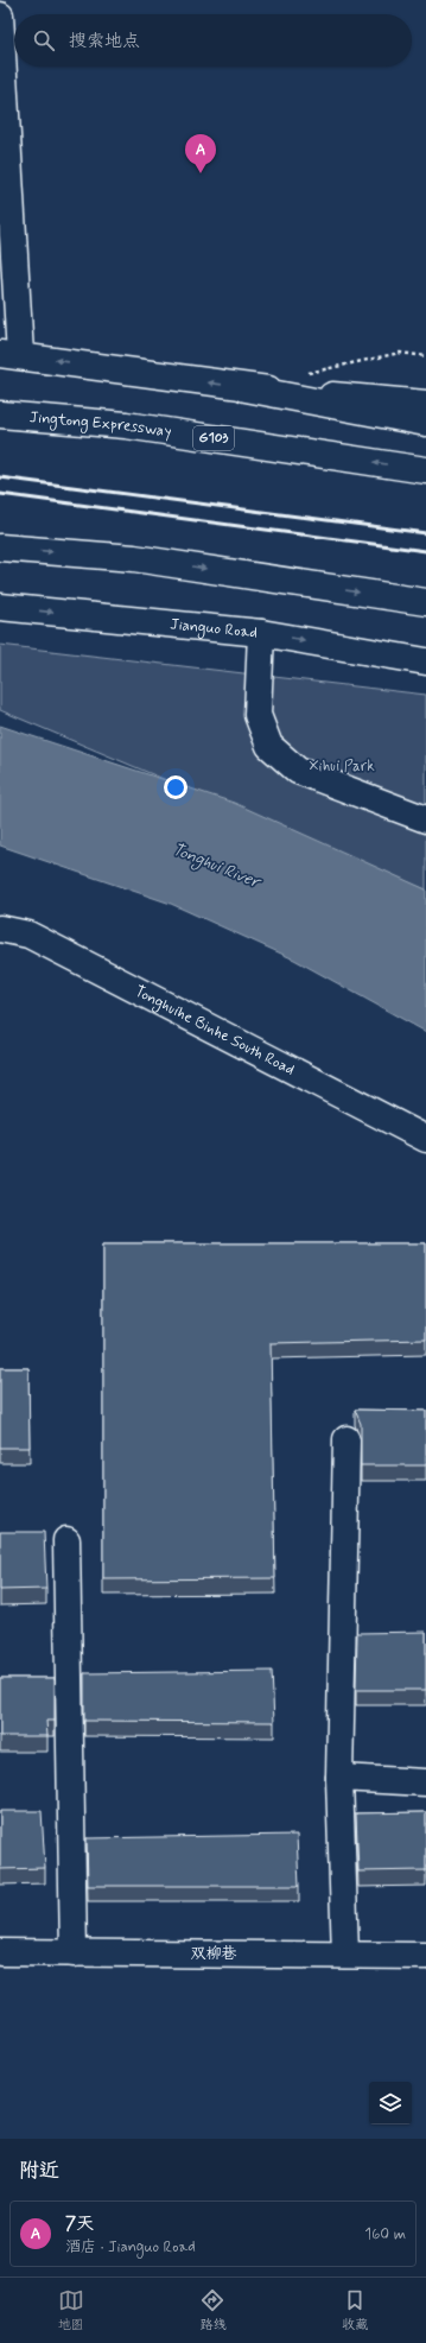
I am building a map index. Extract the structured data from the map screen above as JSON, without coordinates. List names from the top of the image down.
{
  "streets": {
    "main road": [
      "Jingtong Expressway",
      "G103",
      "Jianguo Road",
      "Tonghuihe Binhe South Road",
      "双柳巷"
    ]
  },
  "water": ["Tonghui River"],
  "parks": ["Xihui Park"],
  "page": {
    "search": "搜索地点",
    "pins": "A",
    "heading": "附近",
    "list": [
      {
        "mark": "A",
        "name": "7天",
        "note": "酒店 · Jianguo Road",
        "value": "160 m"
      }
    ],
    "nav": ["地图", "路线", "收藏"]
  }
}
